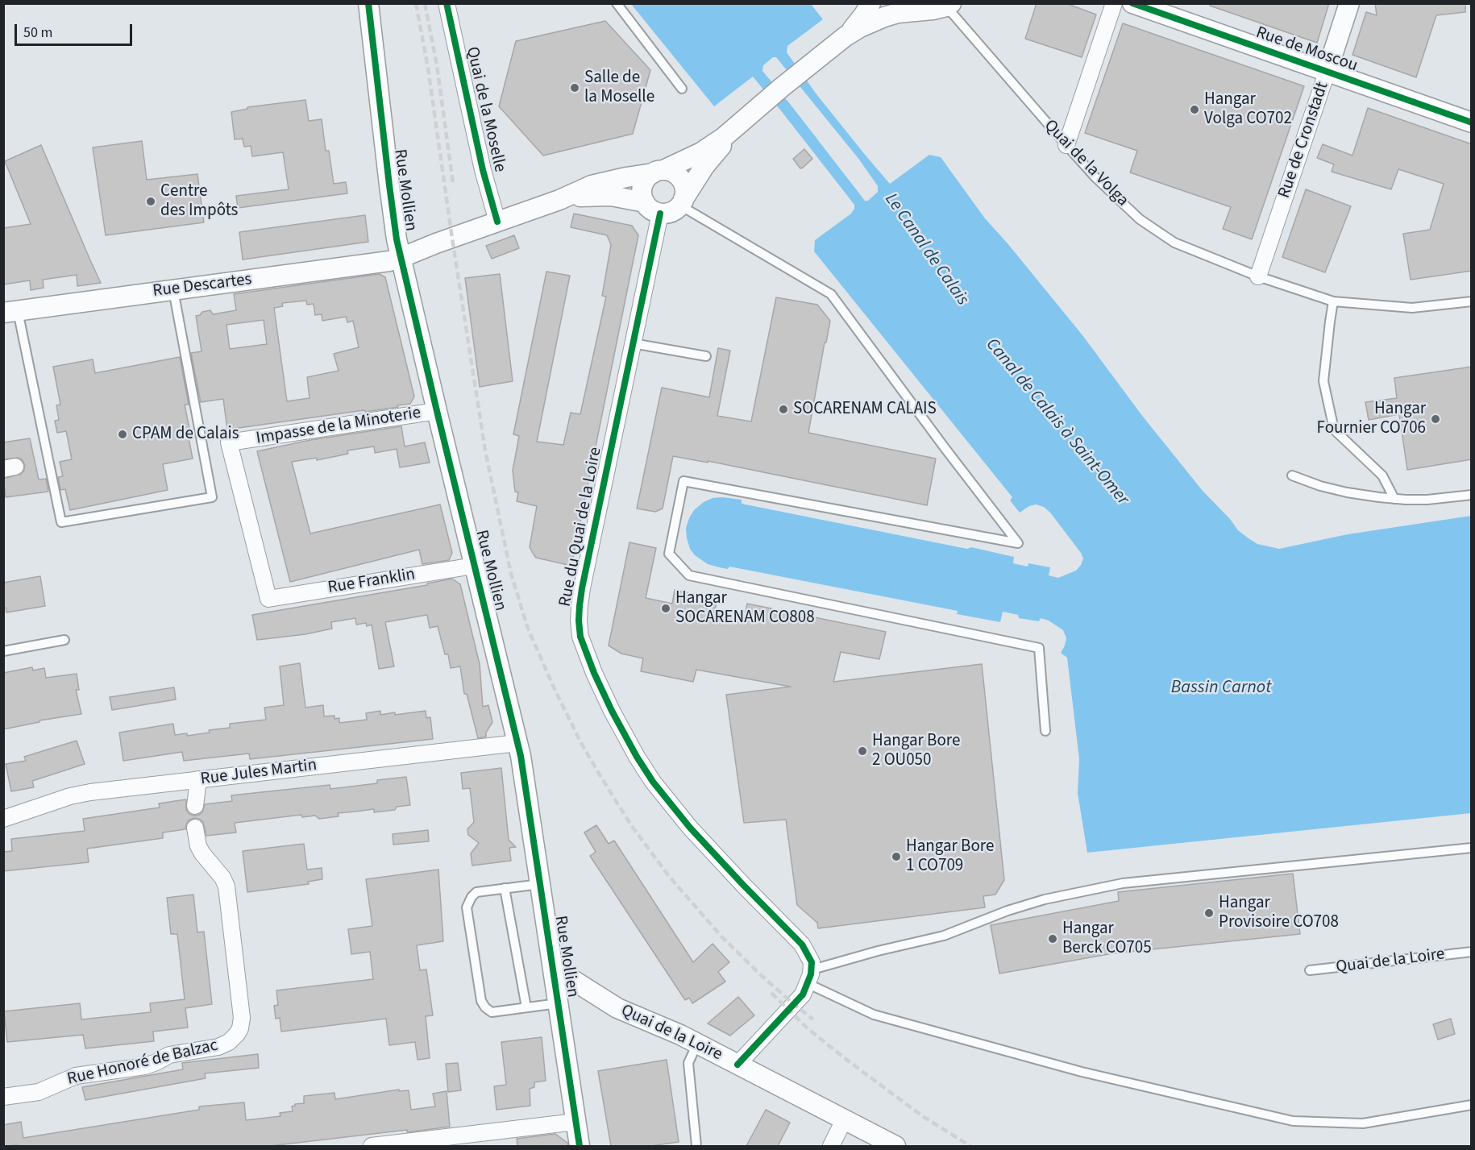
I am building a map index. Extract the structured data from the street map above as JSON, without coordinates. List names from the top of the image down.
{
  "streets": {
    "street": [
      "Rue de Moscou",
      "Quai de la Moselle",
      "Rue de Cronstadt",
      "Rue Mollien",
      "Rue Descartes",
      "Impasse de la Minoterie",
      "Rue du Quai de la Loire",
      "Rue Franklin",
      "Rue Jules Martin",
      "Quai de la Loire",
      "Rue Honoré de Balzac"
    ],
    "lane": ["Quai de la Volga"]
  },
  "crossings": [
    ["Rue de Moscou", "Rue de Cronstadt"],
    ["Quai de la Moselle", "Rue Descartes"],
    ["Rue de Cronstadt", "Quai de la Volga"],
    ["Rue Mollien", "Rue Descartes"],
    ["Rue Mollien", "Impasse de la Minoterie"],
    ["Rue Mollien", "Rue Franklin"],
    ["Rue Mollien", "Rue Jules Martin"],
    ["Rue Mollien", "Quai de la Loire"],
    ["Impasse de la Minoterie", "Rue Franklin"]
  ],
  "water": ["Le Canal de Calais", "Canal de Calais à Saint-Omer", "Bassin Carnot"],
  "places": [
    "Salle de la Moselle",
    "Hangar Volga CO702",
    "Centre des Impôts",
    "SOCARENAM CALAIS",
    "Hangar Fournier CO706",
    "CPAM de Calais",
    "Hangar SOCARENAM CO808",
    "Hangar Bore 2 OU050",
    "Hangar Bore 1 CO709",
    "Hangar Provisoire CO708",
    "Hangar Berck CO705"
  ],
  "scale_bar": "50 m"
}
